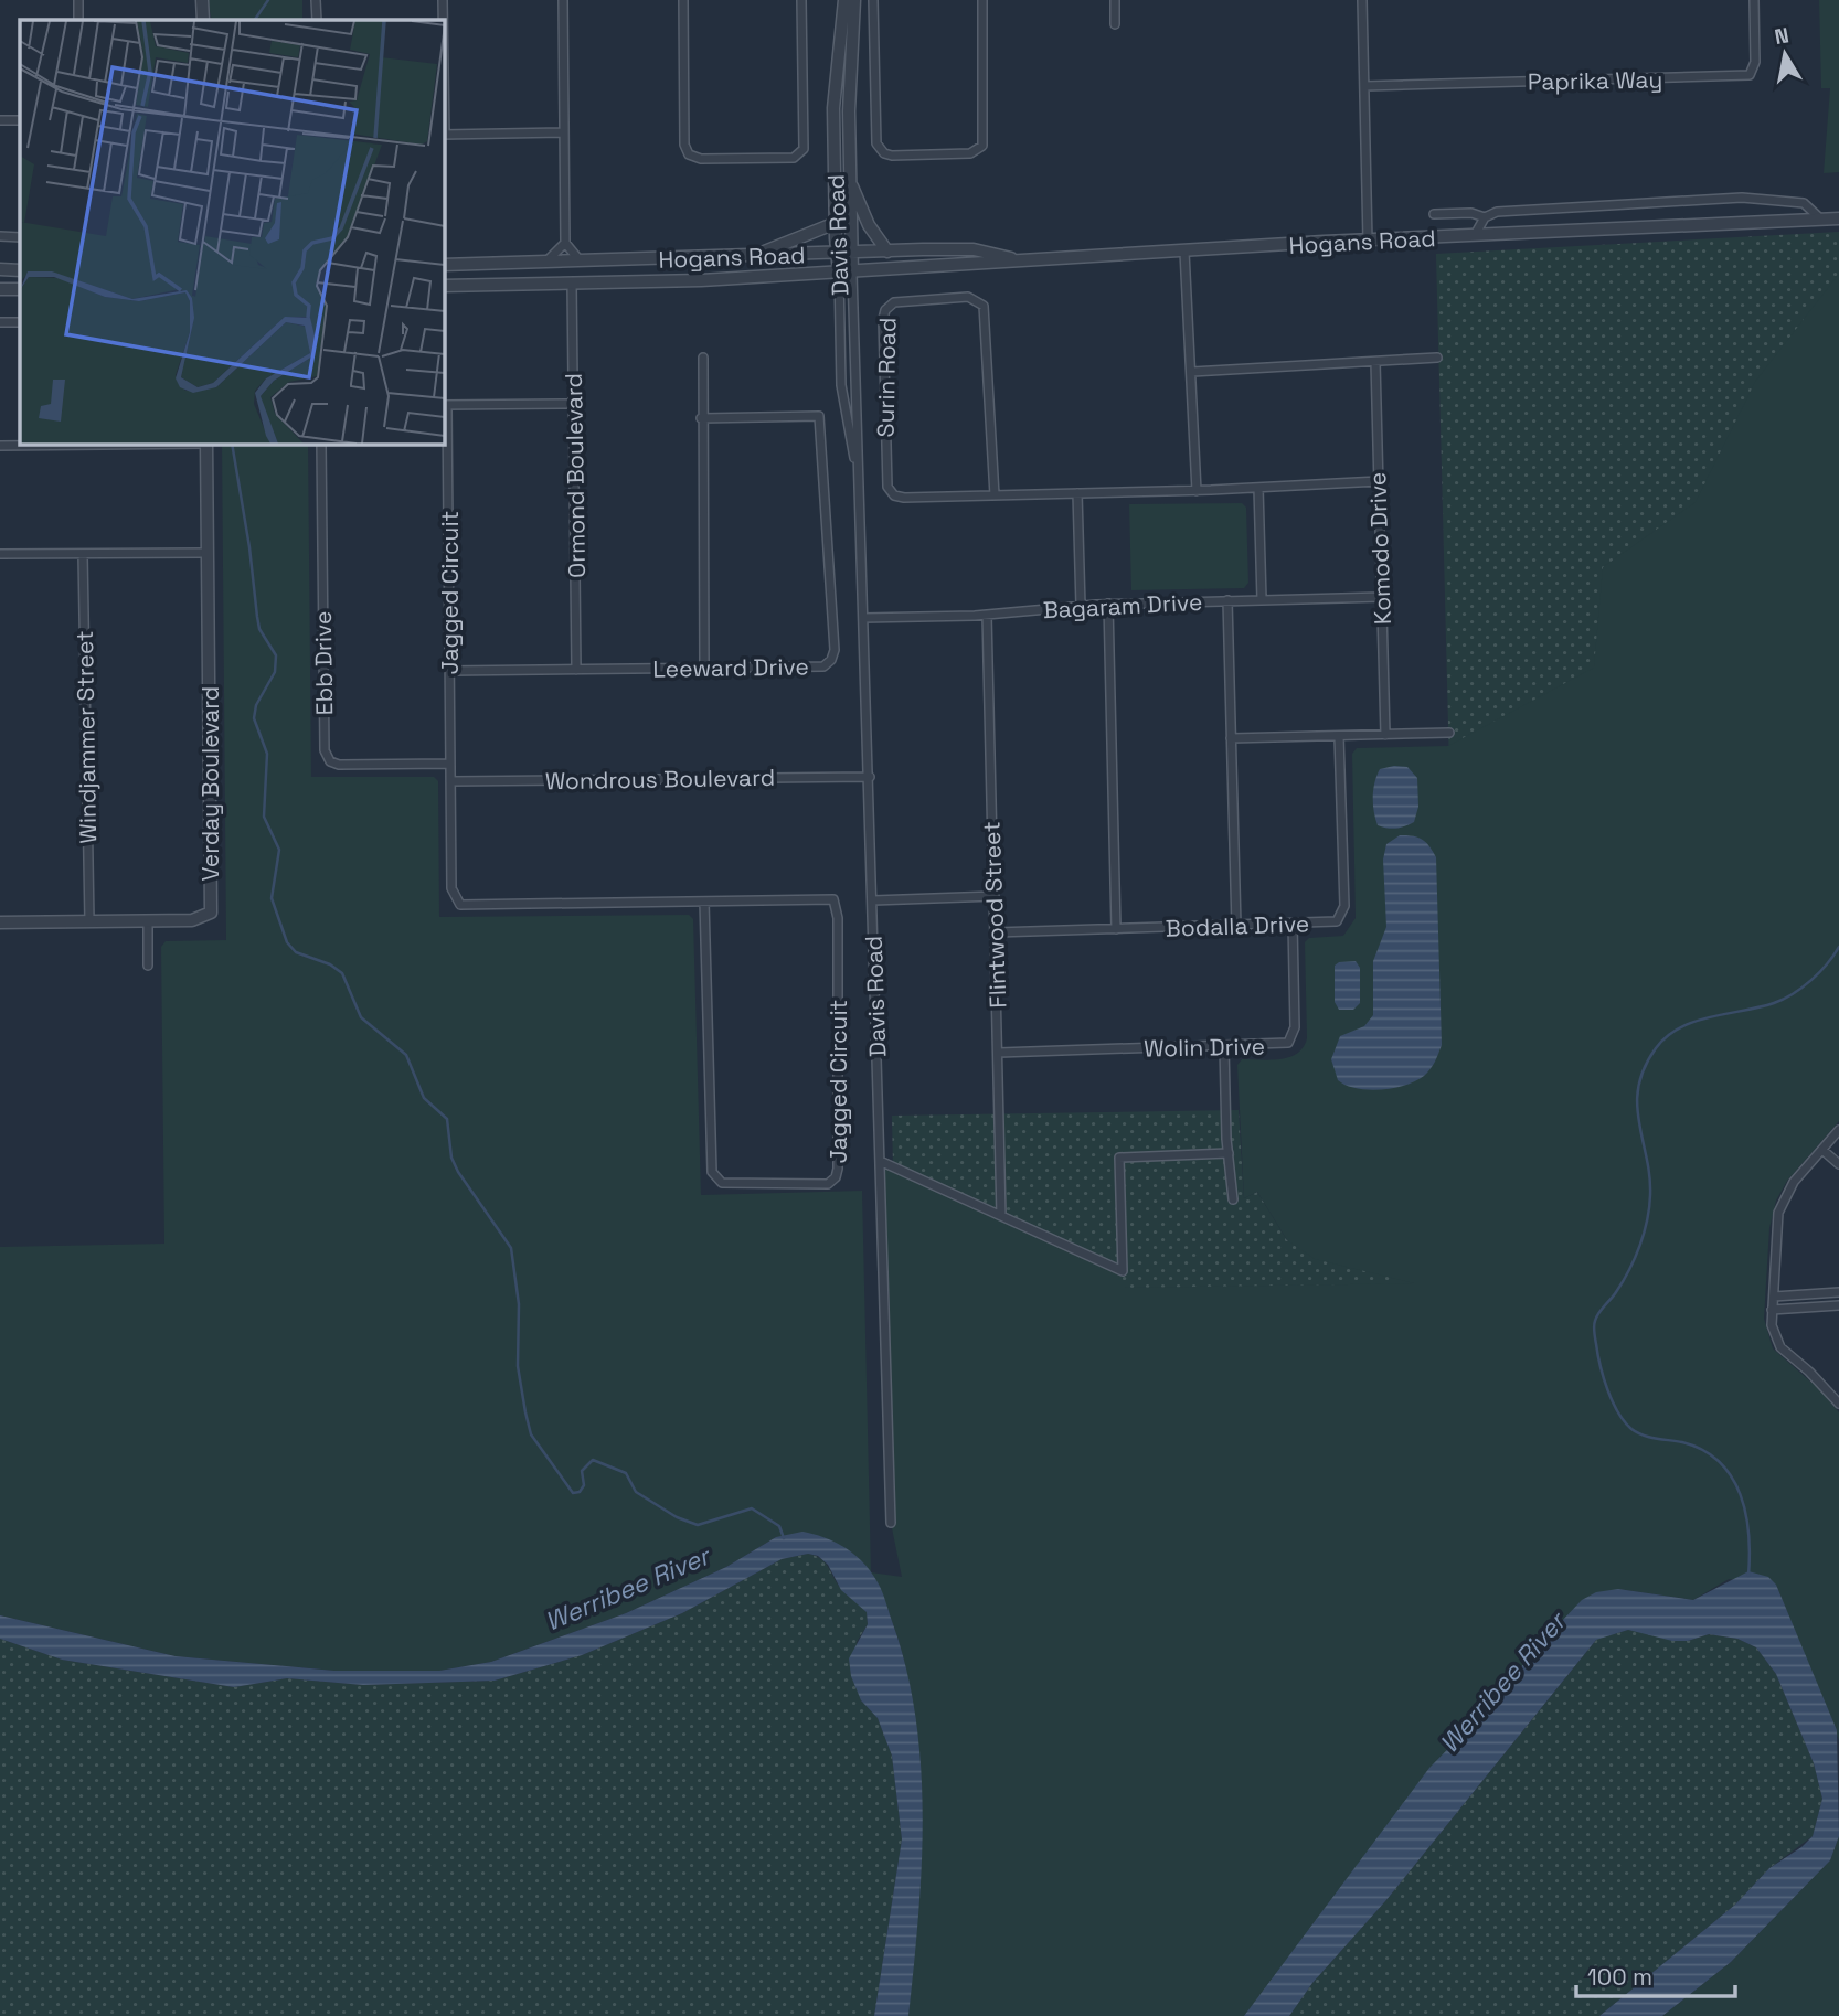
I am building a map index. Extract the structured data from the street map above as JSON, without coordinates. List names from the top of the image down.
{
  "streets": {
    "street": [
      "Paprika Way",
      "Davis Road",
      "Hogans Road",
      "Surin Road",
      "Ormond Boulevard",
      "Komodo Drive",
      "Jagged Circuit",
      "Bagaram Drive",
      "Ebb Drive",
      "Leeward Drive",
      "Windjammer Street",
      "Wondrous Boulevard",
      "Verday Boulevard",
      "Flintwood Street",
      "Bodalla Drive",
      "Wolin Drive"
    ]
  },
  "crossings": [
    ["Davis Road", "Hogans Road"],
    ["Davis Road", "Bagaram Drive"],
    ["Davis Road", "Wondrous Boulevard"],
    ["Hogans Road", "Ormond Boulevard"],
    ["Surin Road", "Komodo Drive"],
    ["Ormond Boulevard", "Leeward Drive"],
    ["Komodo Drive", "Bagaram Drive"],
    ["Jagged Circuit", "Ebb Drive"],
    ["Jagged Circuit", "Leeward Drive"],
    ["Jagged Circuit", "Wondrous Boulevard"],
    ["Bagaram Drive", "Flintwood Street"],
    ["Windjammer Street", "Verday Boulevard"],
    ["Flintwood Street", "Bodalla Drive"],
    ["Flintwood Street", "Wolin Drive"],
    ["Bodalla Drive", "Wolin Drive"]
  ],
  "water": ["Werribee River"],
  "scale_bar": "100 m",
  "north": "top"
}
